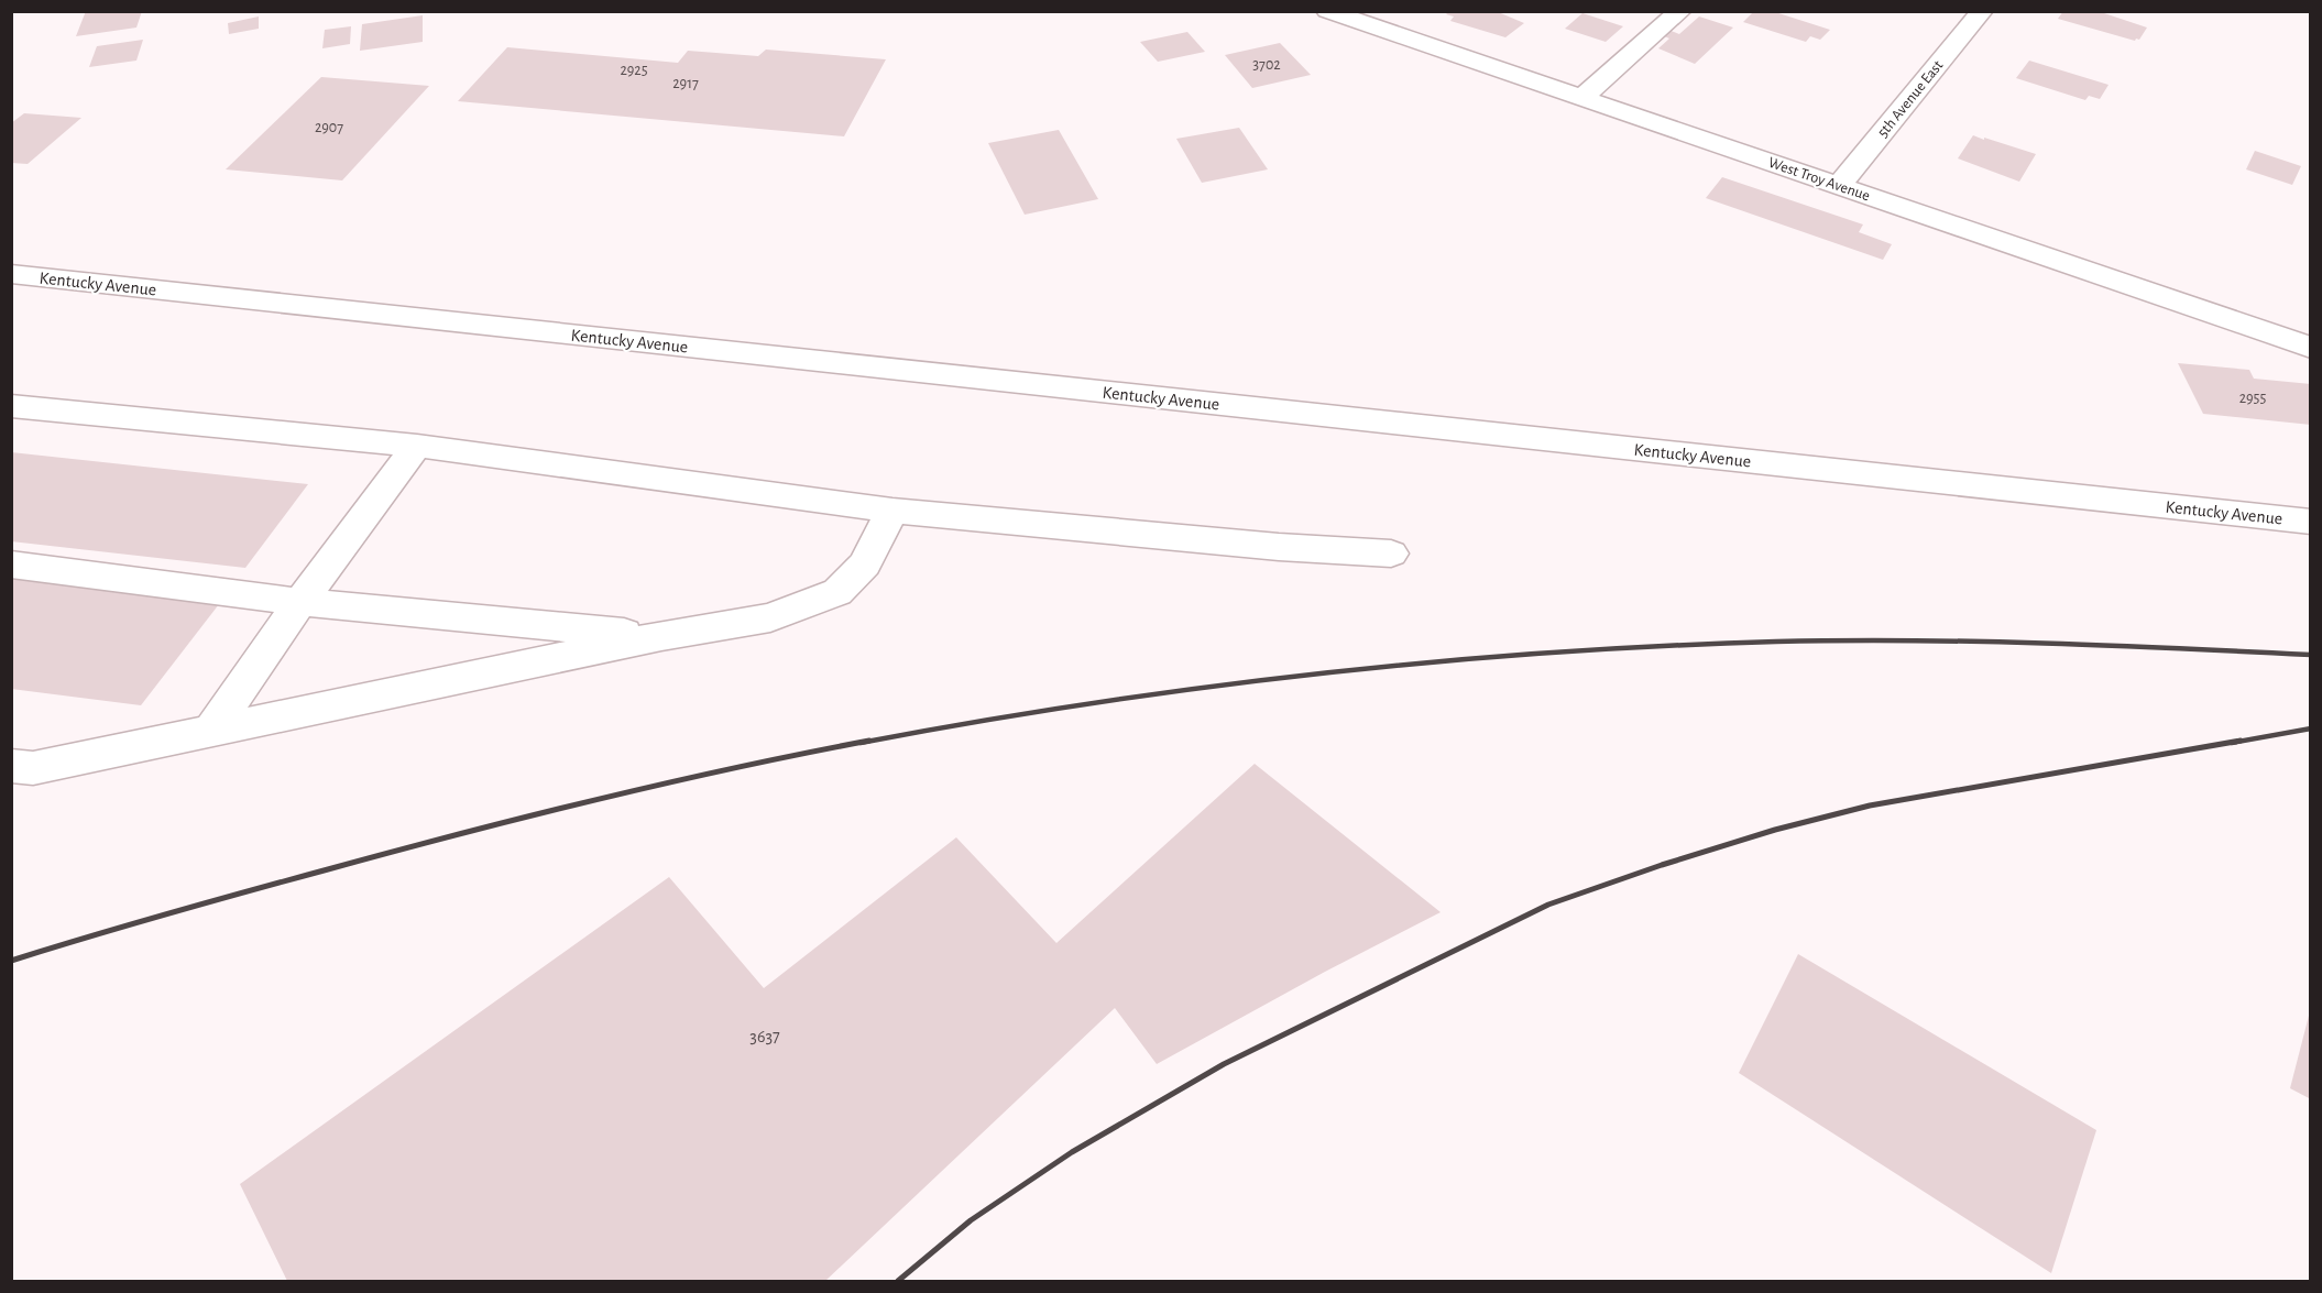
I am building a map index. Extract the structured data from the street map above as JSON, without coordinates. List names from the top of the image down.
{
  "streets": {
    "main road": ["5th Avenue East", "West Troy Avenue", "Kentucky Avenue"]
  },
  "crossings": [
    ["5th Avenue East", "West Troy Avenue"]
  ],
  "house_numbers": [
    "3702",
    "2925",
    "2917",
    "2907",
    "2955",
    "3637"
  ]
}
